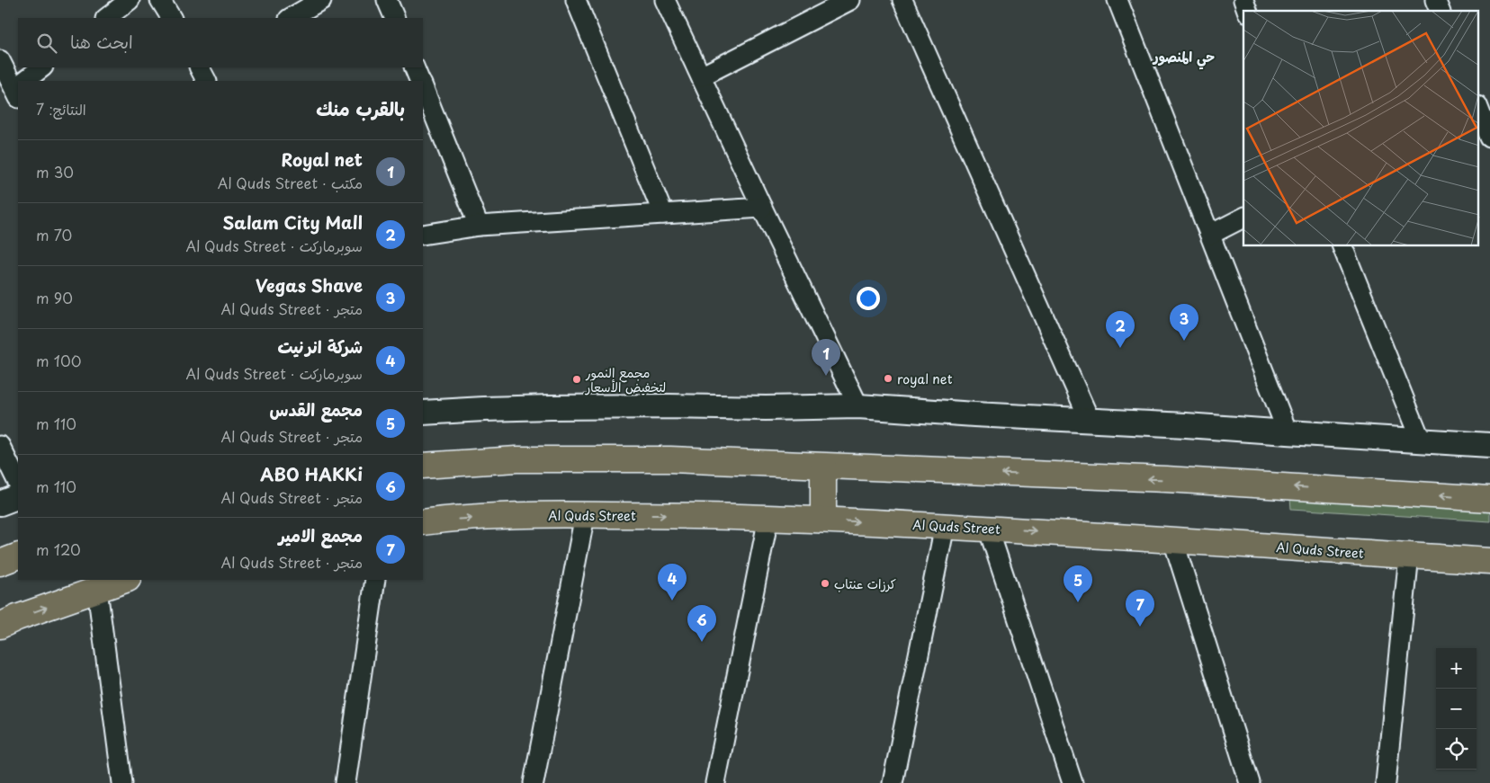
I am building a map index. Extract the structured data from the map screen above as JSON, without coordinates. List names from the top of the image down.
{
  "streets": {
    "main road": ["Al Quds Street"]
  },
  "districts": ["حي المنصور"],
  "places": ["royal net", "مجمع النمور لتخفيض الأسعار", "كرزات عنتاب"],
  "page": {
    "search": "ابحث هنا",
    "heading": ["بالقرب منك", "النتائج: 7"],
    "list": [
      {
        "mark": "1",
        "name": "Royal net",
        "note": "مكتب · Al Quds Street",
        "value": "30 m"
      },
      {
        "mark": "2",
        "name": "Salam City Mall",
        "note": "سوبرماركت · Al Quds Street",
        "value": "70 m"
      },
      {
        "mark": "3",
        "name": "Vegas Shave",
        "note": "متجر · Al Quds Street",
        "value": "90 m"
      },
      {
        "mark": "4",
        "name": "شركة انرنيت",
        "note": "سوبرماركت · Al Quds Street",
        "value": "100 m"
      },
      {
        "mark": "5",
        "name": "مجمع القدس",
        "note": "متجر · Al Quds Street",
        "value": "110 m"
      },
      {
        "mark": "6",
        "name": "ABO HAKKi",
        "note": "متجر · Al Quds Street",
        "value": "110 m"
      },
      {
        "mark": "7",
        "name": "مجمع الامير",
        "note": "متجر · Al Quds Street",
        "value": "120 m"
      }
    ],
    "pins": [
      "3",
      "2",
      "1",
      "4",
      "5",
      "7",
      "6"
    ],
    "map_buttons": ["+", "−"]
  }
}
